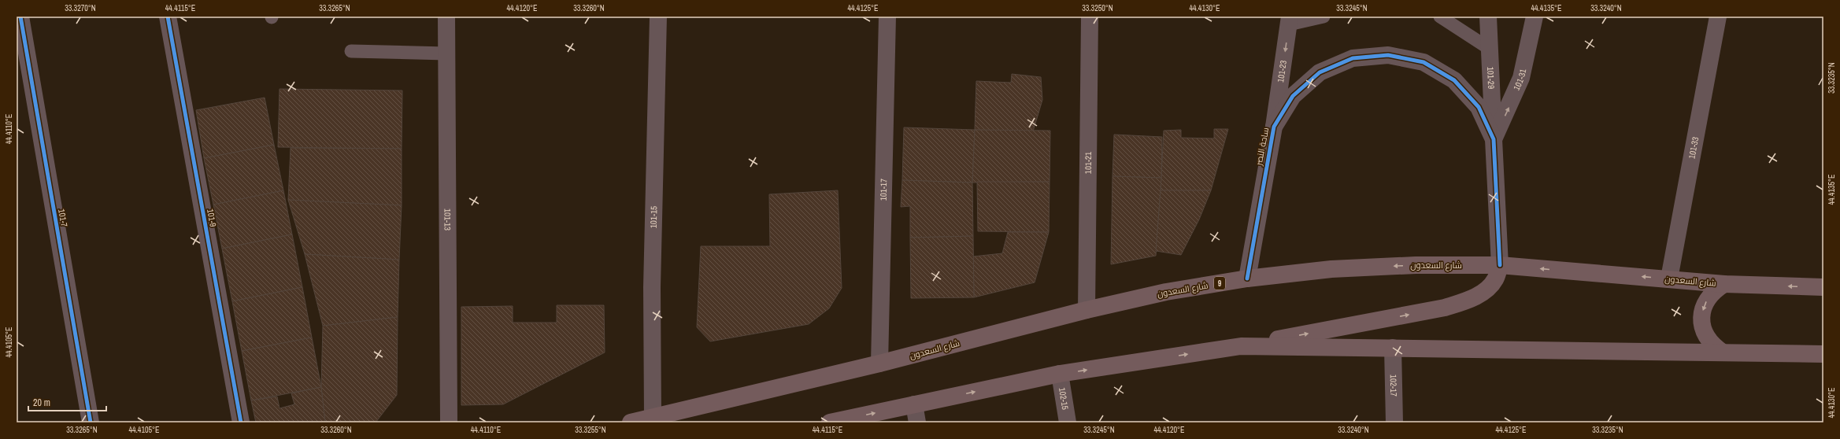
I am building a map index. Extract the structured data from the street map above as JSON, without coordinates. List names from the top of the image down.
{
  "streets": {
    "main road": ["شارع السعدون", "9"],
    "street": [
      "101-23",
      "101-29",
      "101-31",
      "ساحة النصر",
      "101-33",
      "101-21",
      "101-17",
      "101-15",
      "101-7",
      "101-9",
      "101-13",
      "102-17",
      "102-15"
    ]
  },
  "crossings": [
    ["101-23", "ساحة النصر"],
    ["101-29", "101-31"],
    ["101-29", "ساحة النصر"],
    ["101-31", "ساحة النصر"],
    ["ساحة النصر", "شارع السعدون"],
    ["101-33", "شارع السعدون"],
    ["101-21", "شارع السعدون"],
    ["101-17", "شارع السعدون"],
    ["101-15", "شارع السعدون"]
  ],
  "one_way": ["101-23", "101-31"],
  "scale_bar": "20 m",
  "coordinates": [
    "33.3270°N",
    "44.4115°E",
    "33.3265°N",
    "44.4120°E",
    "33.3260°N",
    "44.4125°E",
    "33.3250°N",
    "44.4130°E",
    "33.3245°N",
    "44.4135°E",
    "33.3240°N",
    "33.3235°N",
    "44.4110°E",
    "44.4105°E",
    "33.3255°N"
  ]
}
